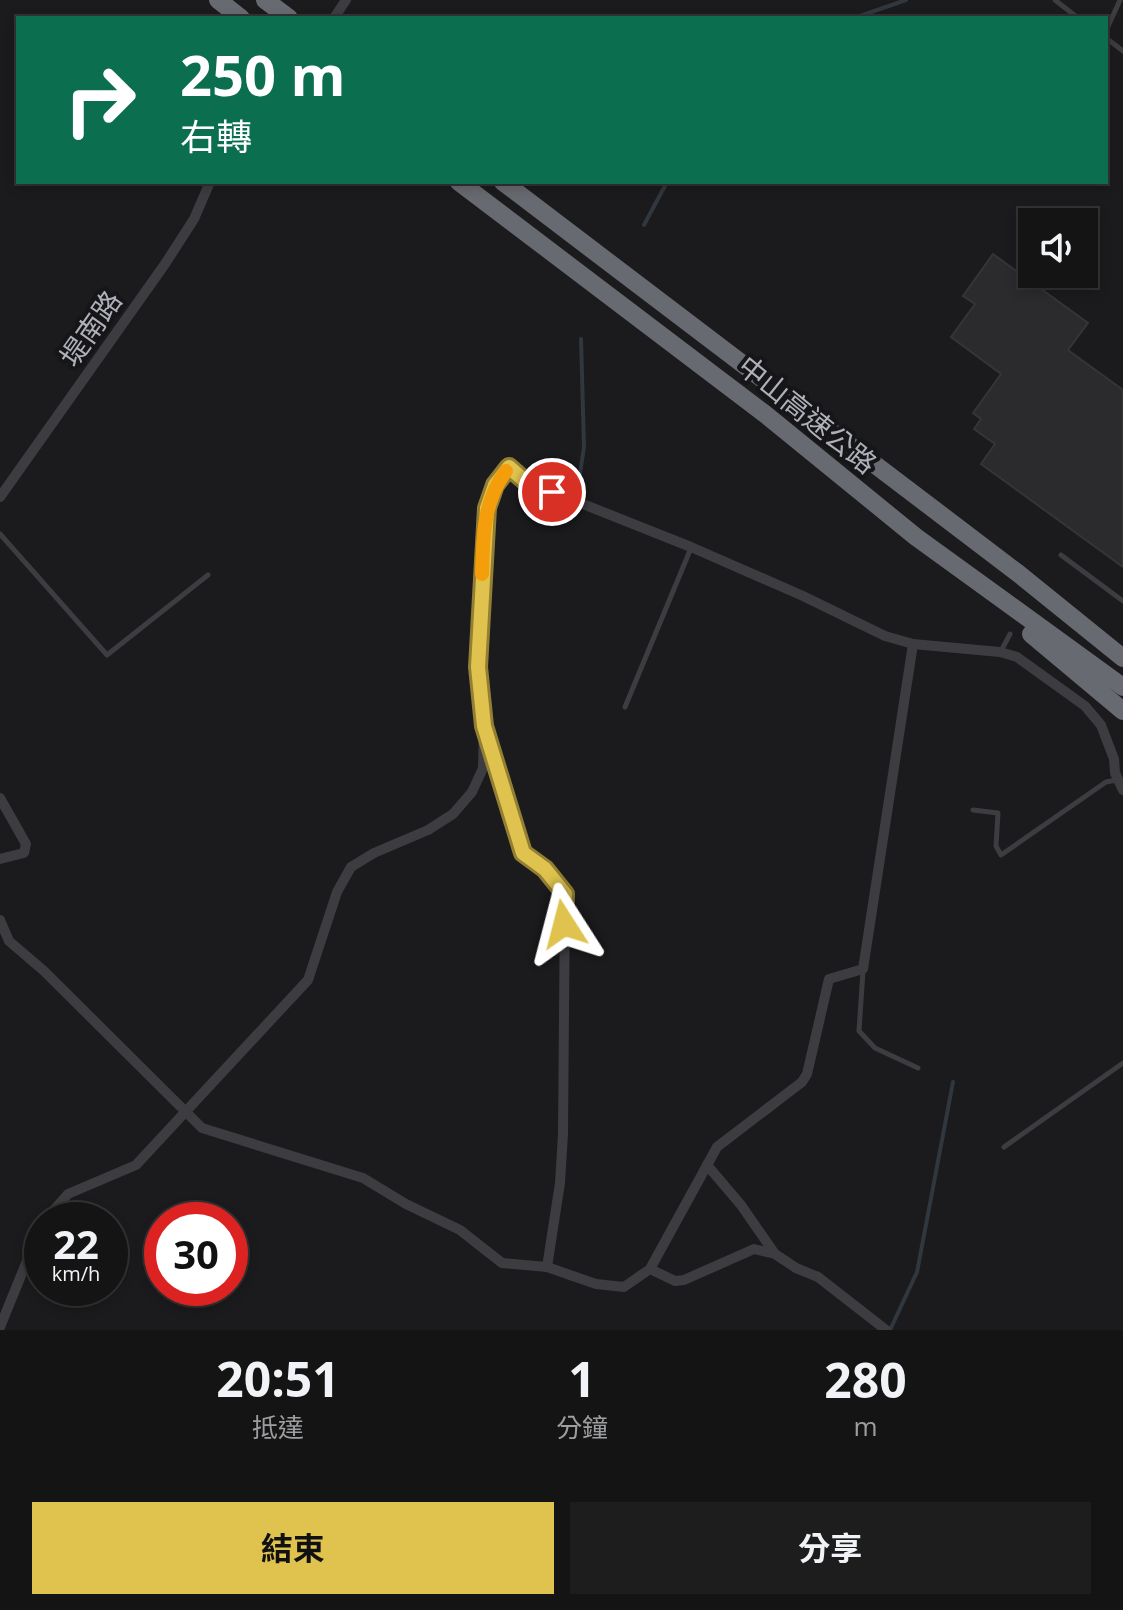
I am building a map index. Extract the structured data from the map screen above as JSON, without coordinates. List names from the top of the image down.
{
  "streets": {
    "highway": ["中山高速公路"],
    "street": ["堤南路"]
  },
  "page": {
    "turn": ["250 m", "右轉"],
    "speed": "22 km/h",
    "limit": "30",
    "eta": [
      "20:51",
      "抵達",
      "1",
      "分鐘",
      "280",
      "m"
    ],
    "buttons": ["結束", "分享"]
  }
}
